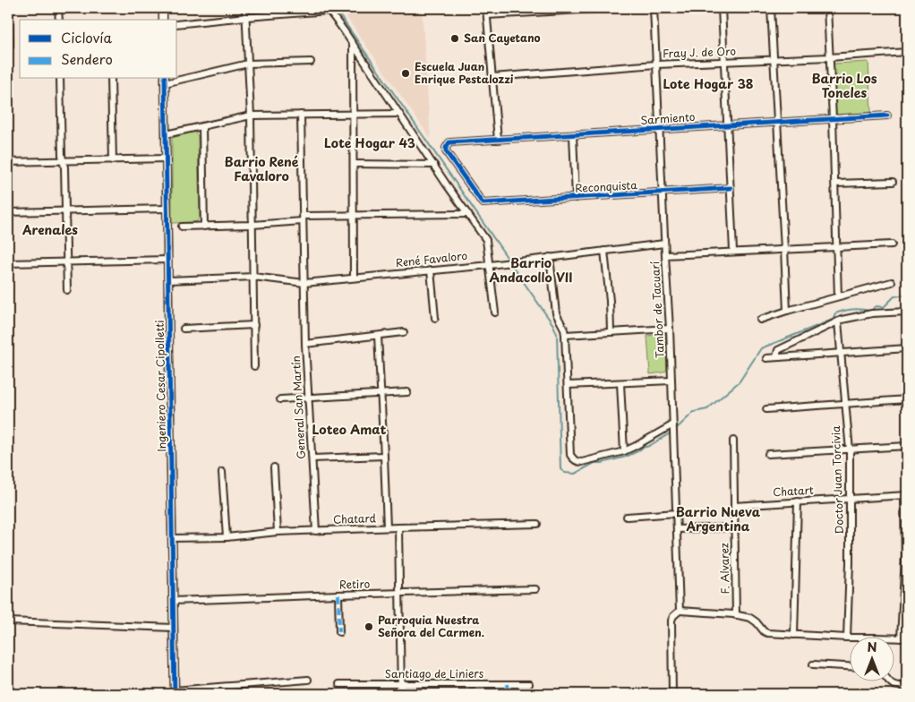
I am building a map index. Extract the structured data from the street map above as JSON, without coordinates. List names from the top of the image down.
{
  "streets": {
    "street": [
      "Fray J. de Oro",
      "Sarmiento",
      "Reconquista",
      "René Favaloro",
      "Tambor de Tacuarí",
      "Ingeniero Cesar Cipolletti",
      "General San Martín",
      "Doctor Juan Torcivia",
      "Chatart",
      "Chatard",
      "F. Alvarez",
      "Retiro",
      "Santiago de Liniers"
    ]
  },
  "crossings": [
    ["Fray J. de Oro", "Tambor de Tacuarí"],
    ["Sarmiento", "Reconquista"],
    ["Sarmiento", "Tambor de Tacuarí"],
    ["Reconquista", "Tambor de Tacuarí"],
    ["René Favaloro", "Tambor de Tacuarí"],
    ["René Favaloro", "Ingeniero Cesar Cipolletti"],
    ["René Favaloro", "General San Martín"],
    ["Ingeniero Cesar Cipolletti", "Chatard"],
    ["Ingeniero Cesar Cipolletti", "Retiro"],
    ["General San Martín", "Chatard"],
    ["Doctor Juan Torcivia", "Chatart"],
    ["Chatart", "F. Alvarez"]
  ],
  "districts": [
    "Barrio Los Toneles",
    "Lote Hogar 38",
    "Lote Hogar 43",
    "Barrio René Favaloro",
    "Arenales",
    "Barrio Andacollo VII",
    "Loteo Amat",
    "Barrio Nueva Argentina"
  ],
  "places": ["San Cayetano", "Escuela Juan Enrique Pestalozzi", "Parroquia Nuestra Señora del Carmen."],
  "legend": ["Ciclovía", "Sendero"],
  "north": "top"
}
